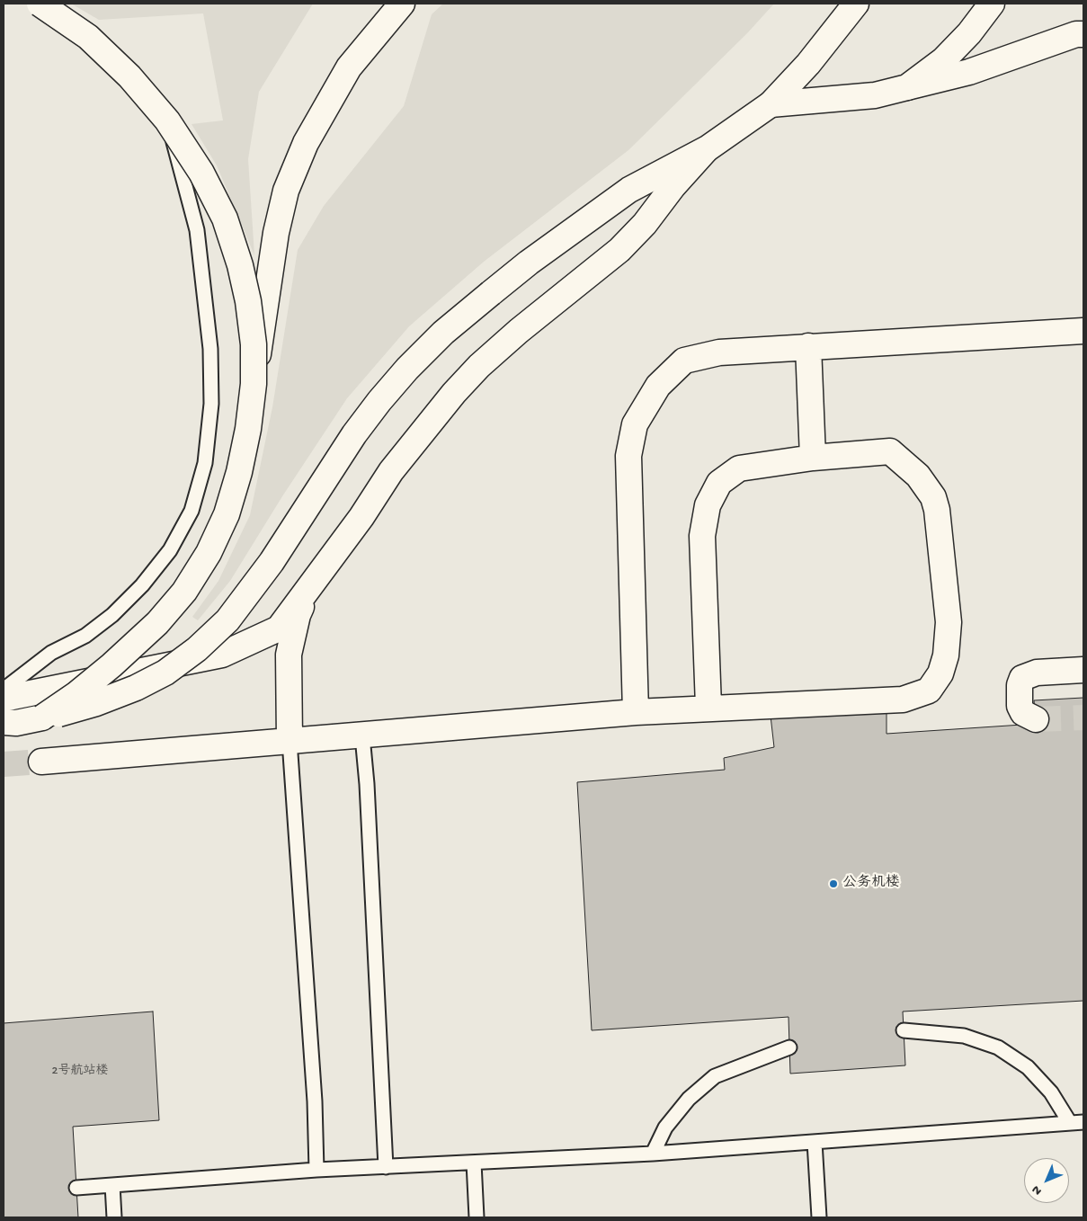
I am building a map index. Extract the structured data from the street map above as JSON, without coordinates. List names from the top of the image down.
{
  "places": ["公务机楼"],
  "house_numbers": ["2号航站楼"],
  "north": "bottom left"
}
